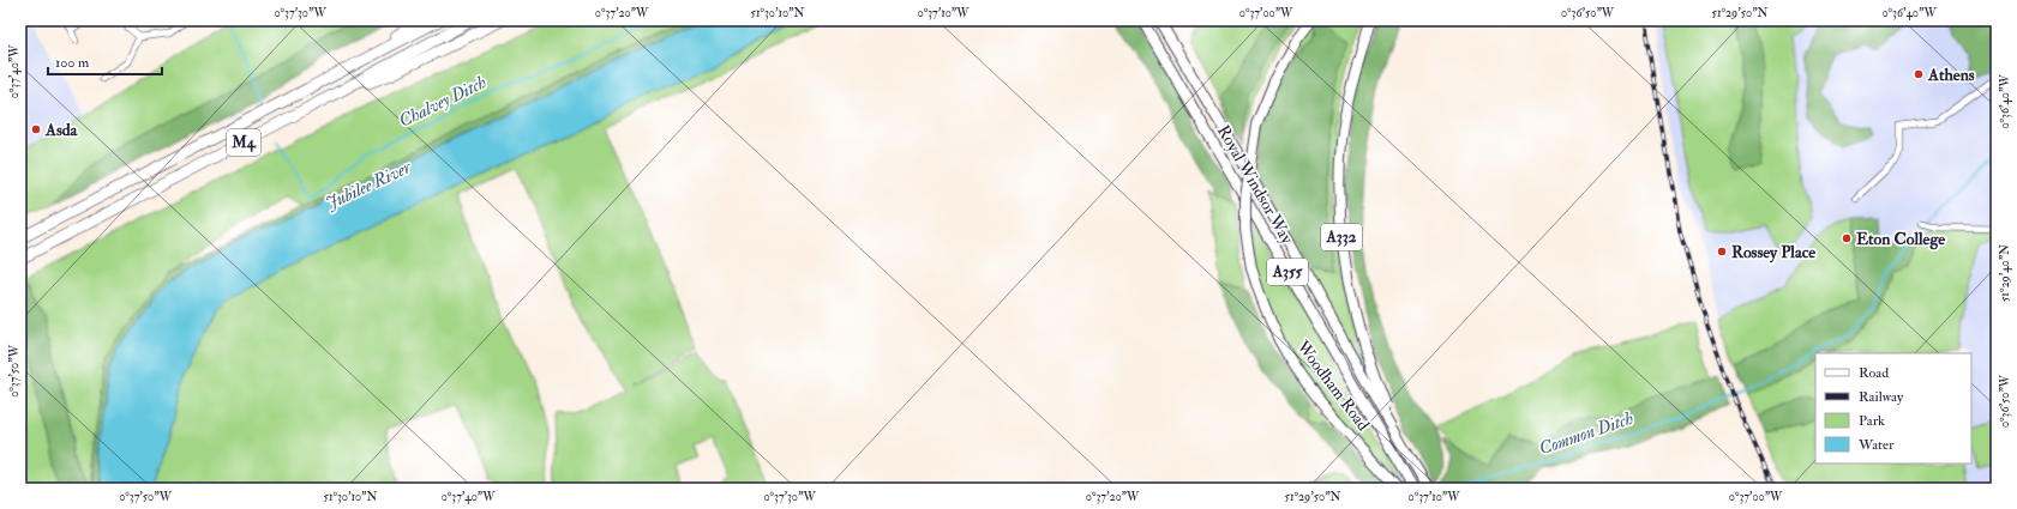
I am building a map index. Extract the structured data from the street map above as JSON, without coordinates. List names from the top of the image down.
{
  "streets": {
    "highway": ["M4"],
    "main road": [
      "Royal Windsor Way",
      "A332",
      "A355",
      "Woodham Road"
    ]
  },
  "crossings": [
    ["Royal Windsor Way", "Woodham Road"]
  ],
  "water": ["Chalvey Ditch", "Jubilee River", "Common Ditch"],
  "places": [
    "Athens",
    "Asda",
    "Eton College",
    "Rossey Place"
  ],
  "legend": [
    "Road",
    "Railway",
    "Park",
    "Water"
  ],
  "scale_bar": "100 m",
  "coordinates": [
    "0°37'30\"W",
    "0°37'20\"W",
    "51°30'10\"N",
    "0°37'10\"W",
    "0°37'00\"W",
    "0°36'50\"W",
    "51°29'50\"N",
    "0°36'40\"W",
    "0°37'40\"W",
    "51°29'40\"N",
    "0°37'50\"W"
  ]
}
